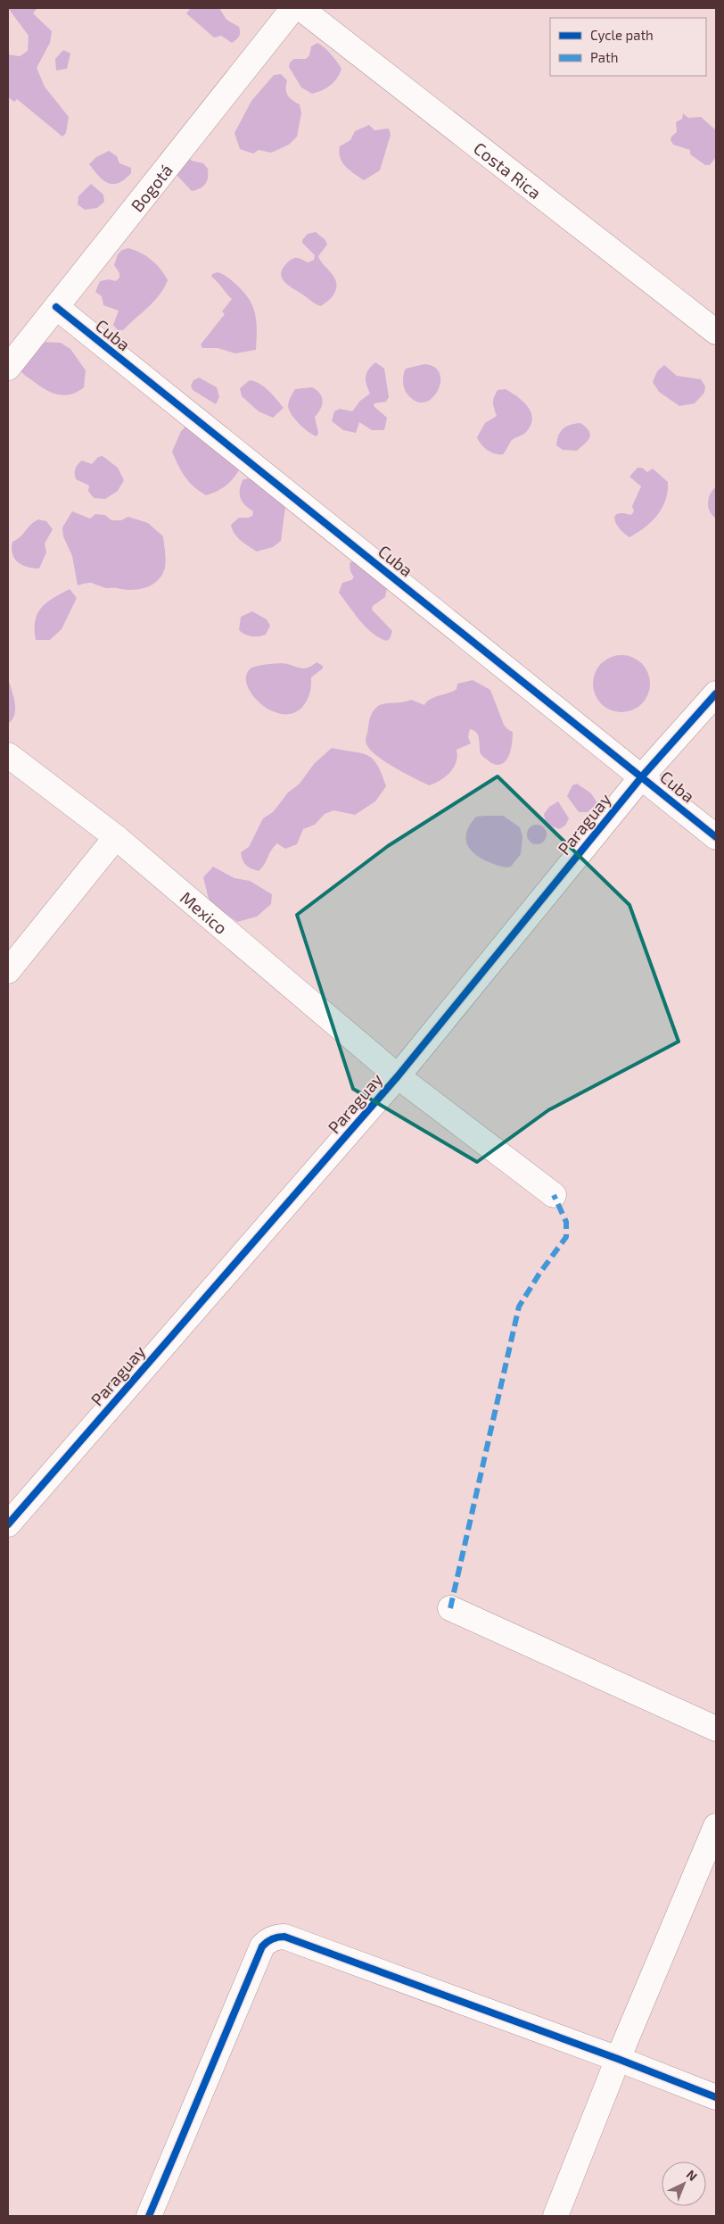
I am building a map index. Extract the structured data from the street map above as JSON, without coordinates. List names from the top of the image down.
{
  "streets": {
    "street": [
      "Costa Rica",
      "Bogotá",
      "Cuba",
      "Paraguay",
      "Mexico"
    ]
  },
  "crossings": [
    ["Bogotá", "Cuba"],
    ["Cuba", "Paraguay"],
    ["Paraguay", "Mexico"]
  ],
  "legend": ["Cycle path", "Path"],
  "north": "top right"
}
